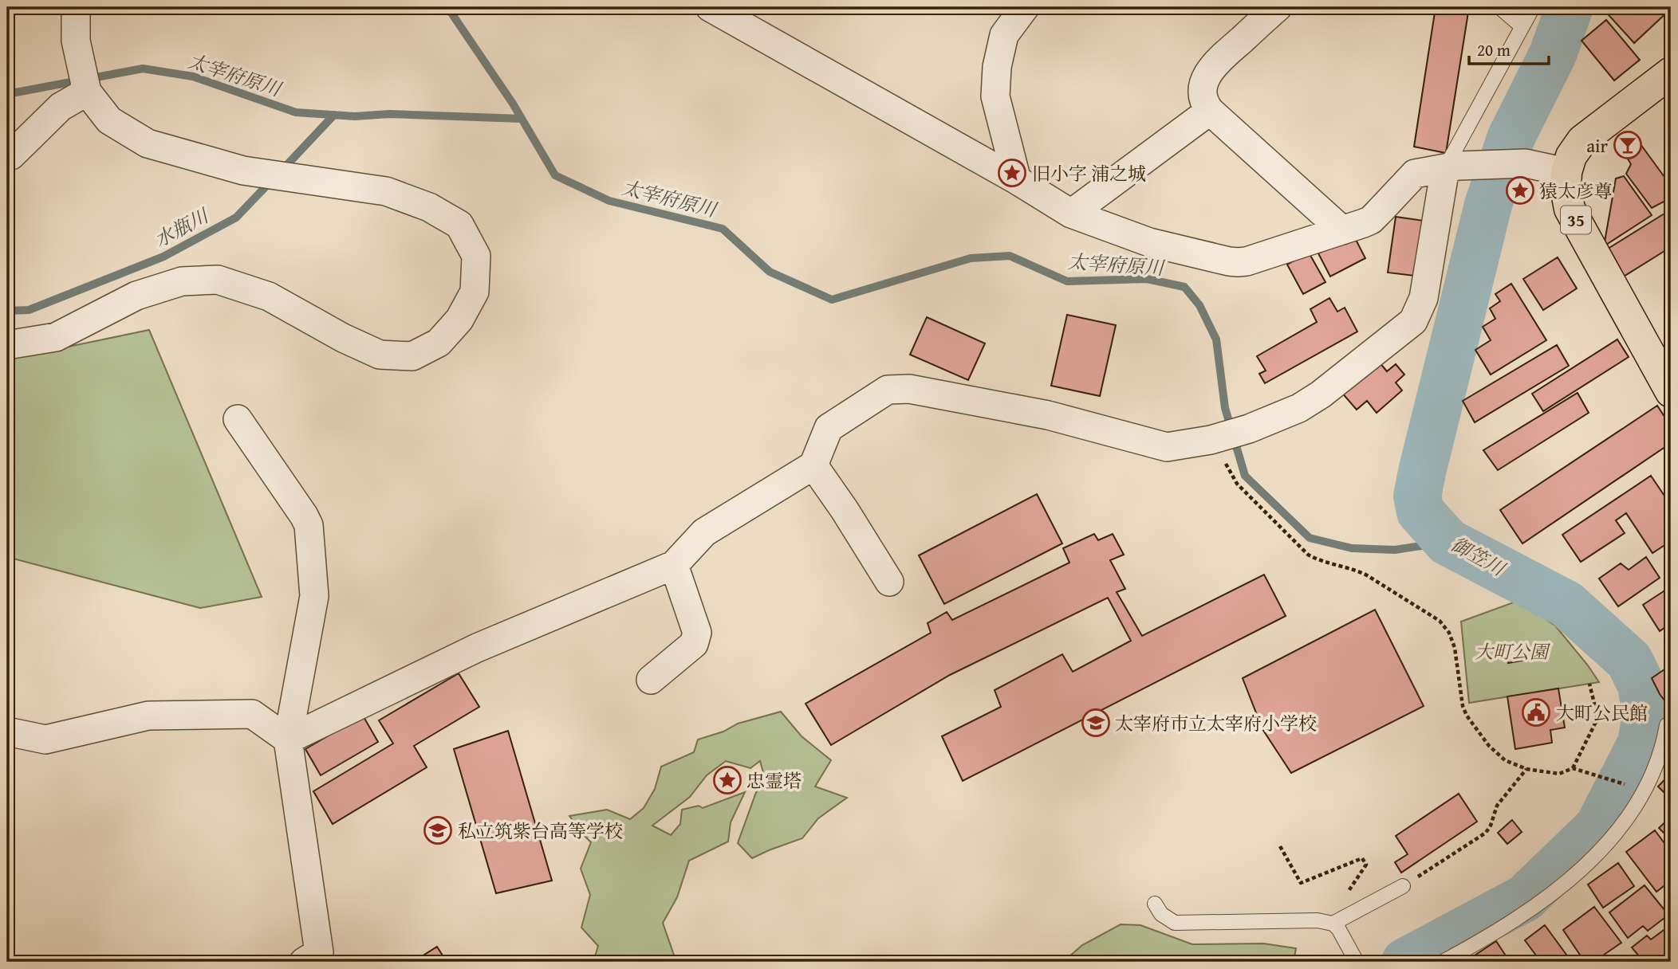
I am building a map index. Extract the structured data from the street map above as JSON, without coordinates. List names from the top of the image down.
{
  "streets": {
    "main road": ["35"]
  },
  "water": ["太宰府原川", "水瓶川", "御笠川"],
  "parks": ["大町公園"],
  "places": {
    "bar": ["air"],
    "place": ["旧小字 浦之城", "猿太彦尊", "忠霊塔"],
    "public building": ["大町公民館"],
    "school or university": ["太宰府市立太宰府小学校", "私立筑紫台高等学校"]
  },
  "scale_bar": "20 m"
}
